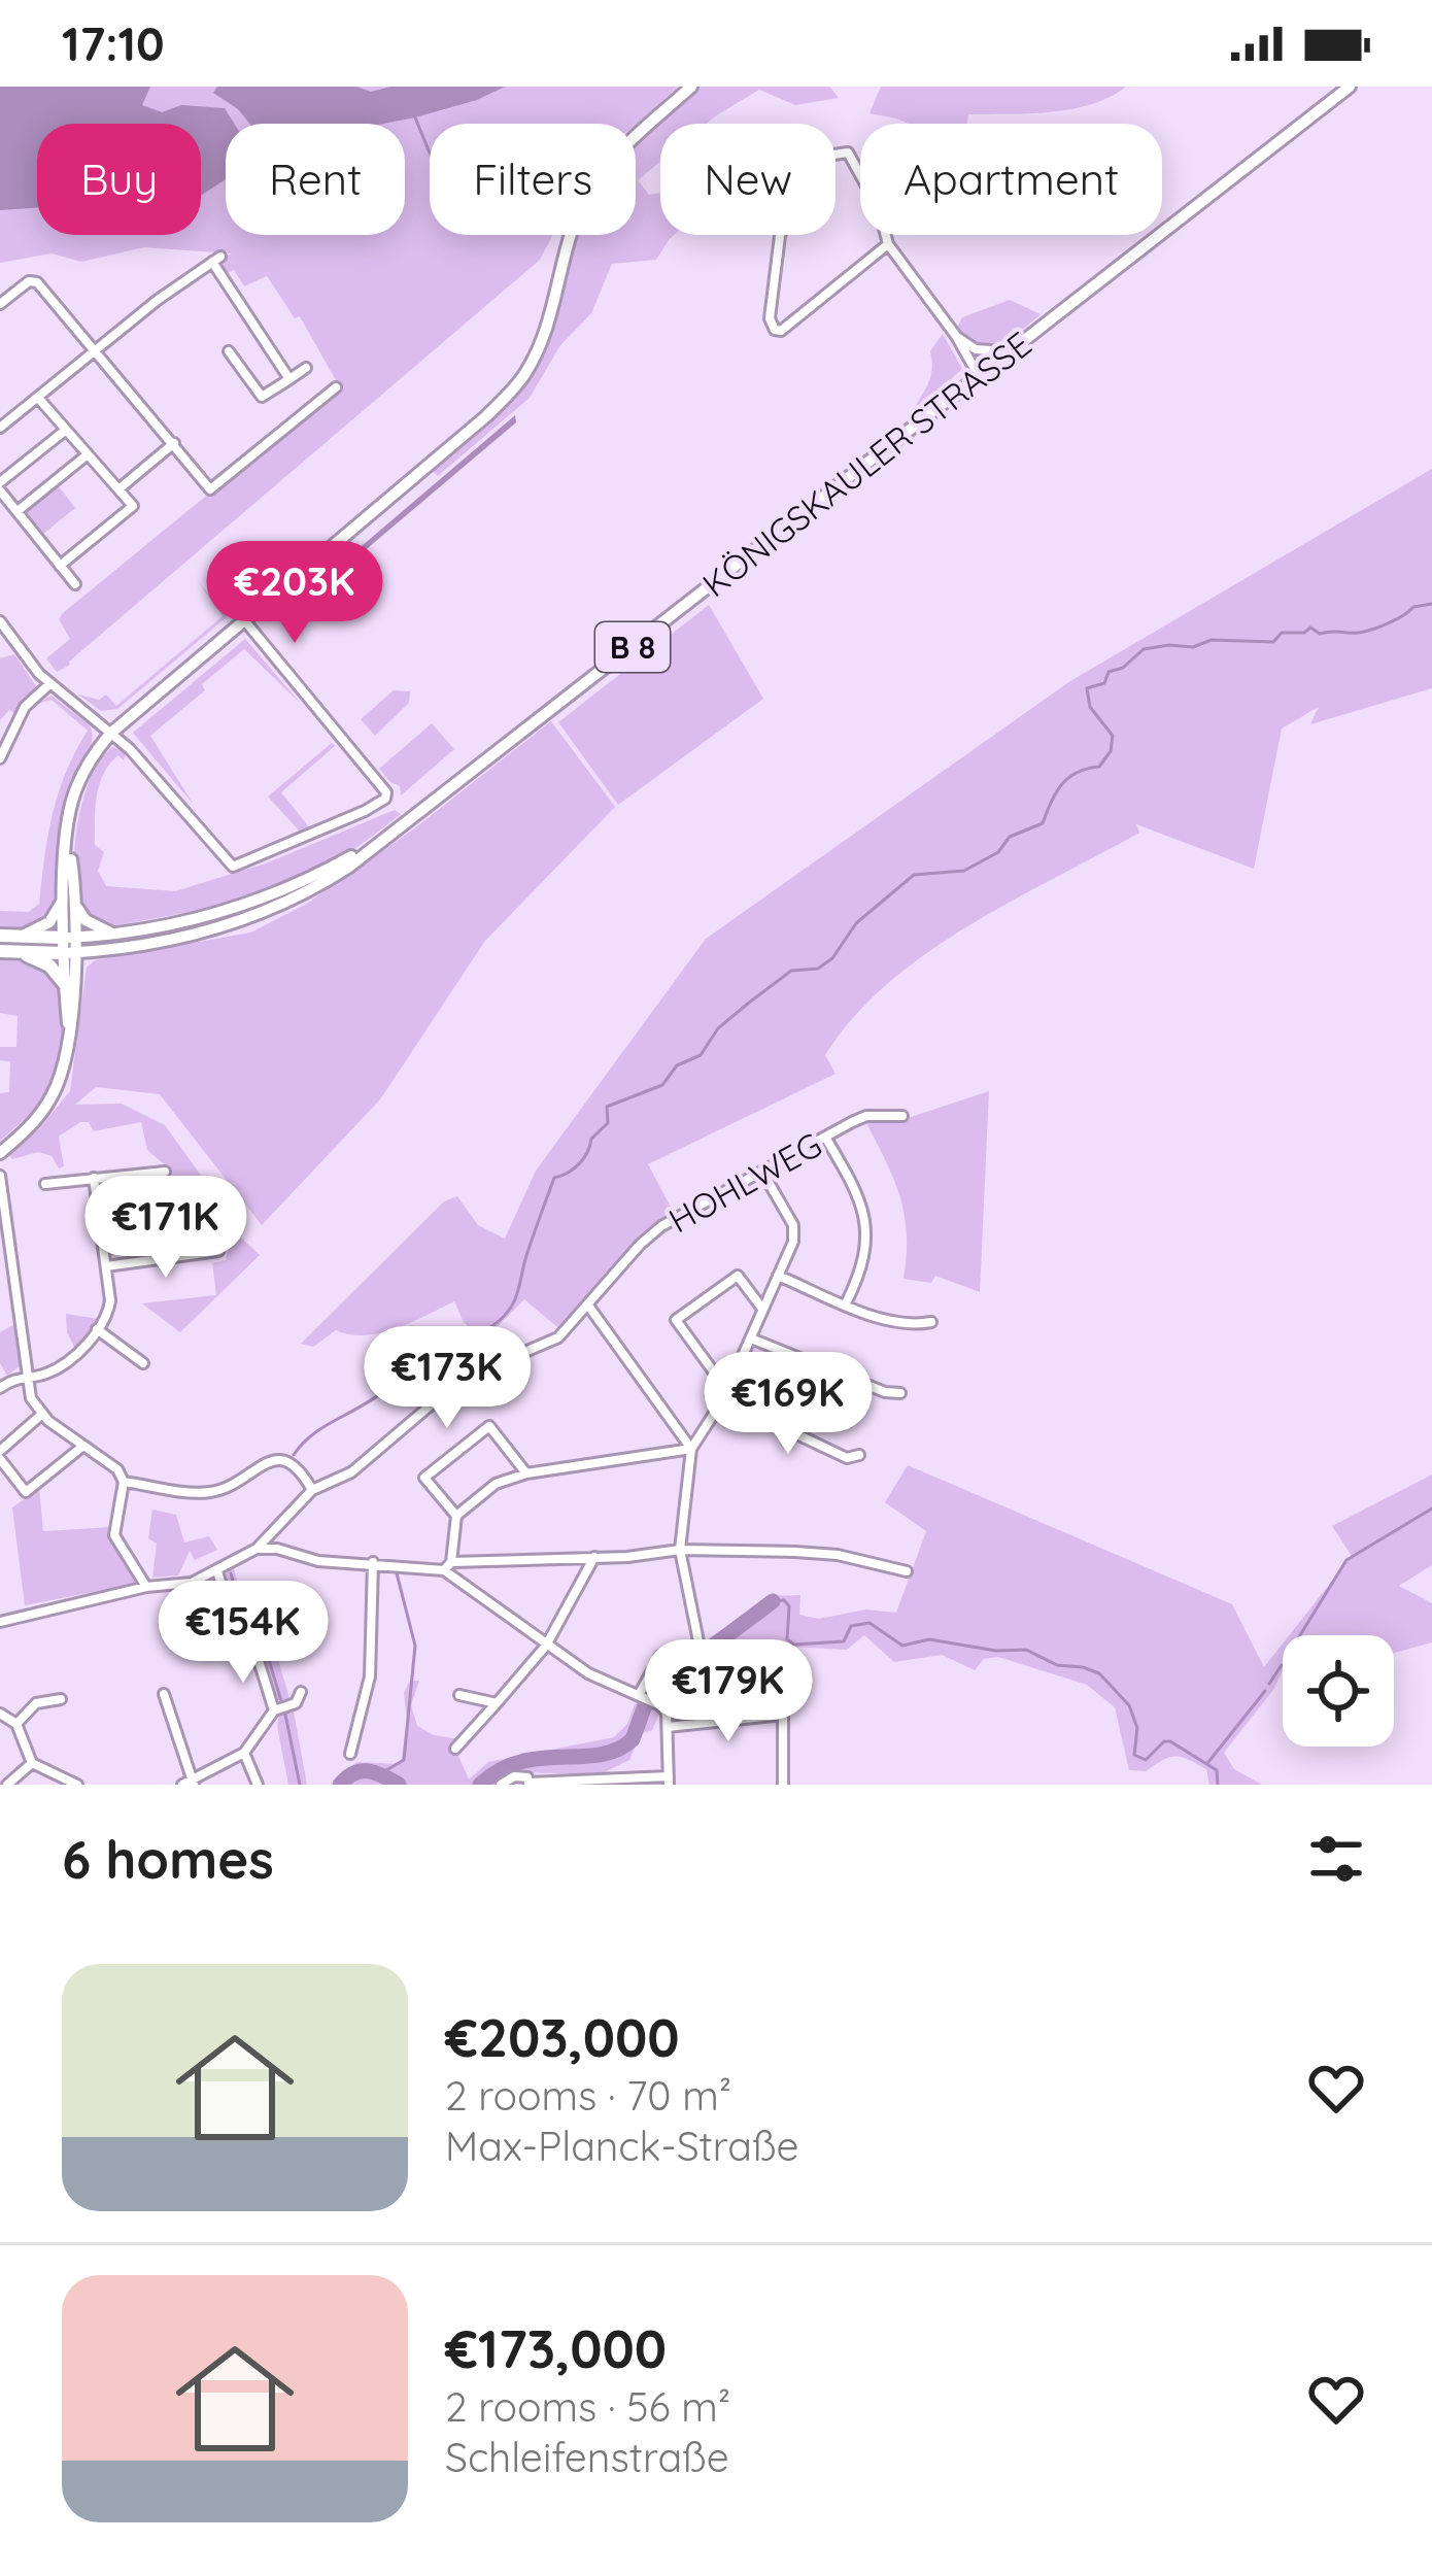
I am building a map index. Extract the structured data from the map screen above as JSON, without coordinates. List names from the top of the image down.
{
  "streets": {
    "main road": ["KÖNIGSKAULER STRASSE", "B 8"],
    "street": ["HOHLWEG"]
  },
  "crossings": [
    ["KÖNIGSKAULER STRASSE", "B 8"]
  ],
  "page": {
    "status": "17:10",
    "chip": [
      "Buy",
      "Rent",
      "Filters",
      "New",
      "Apartment"
    ],
    "price": [
      "€203K",
      "€171K",
      "€173K",
      "€169K",
      "€154K",
      "€179K"
    ],
    "heading": "6 homes",
    "list": [
      {
        "name": "€203,000",
        "note": "2 rooms · 70 m² · Max-Planck-Straße"
      },
      {
        "name": "€173,000",
        "note": "2 rooms · 56 m² · Schleifenstraße"
      }
    ]
  }
}
